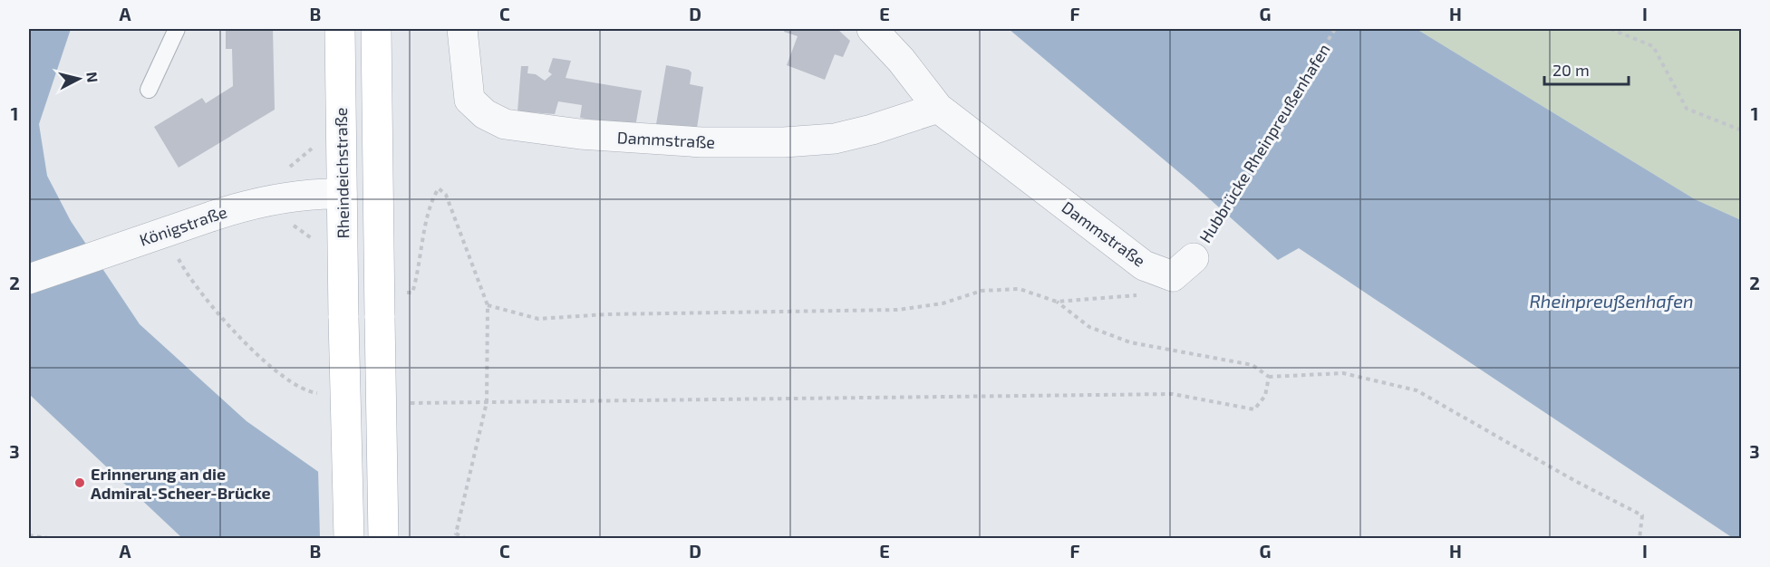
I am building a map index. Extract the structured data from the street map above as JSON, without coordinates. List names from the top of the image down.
{
  "streets": {
    "main road": ["Rheindeichstraße"],
    "street": ["Dammstraße", "Königstraße"],
    "path": ["Hubbrücke Rheinpreußenhafen"]
  },
  "crossings": [
    ["Dammstraße", "Hubbrücke Rheinpreußenhafen"],
    ["Rheindeichstraße", "Königstraße"]
  ],
  "water": ["Rheinpreußenhafen"],
  "places": ["Erinnerung an die Admiral-Scheer-Brücke"],
  "scale_bar": "20 m",
  "north": "right",
  "grid": {
    "columns": [
      "A",
      "B",
      "C",
      "D",
      "E",
      "F",
      "G",
      "H",
      "I"
    ],
    "rows": ["1", "2", "3"]
  }
}
